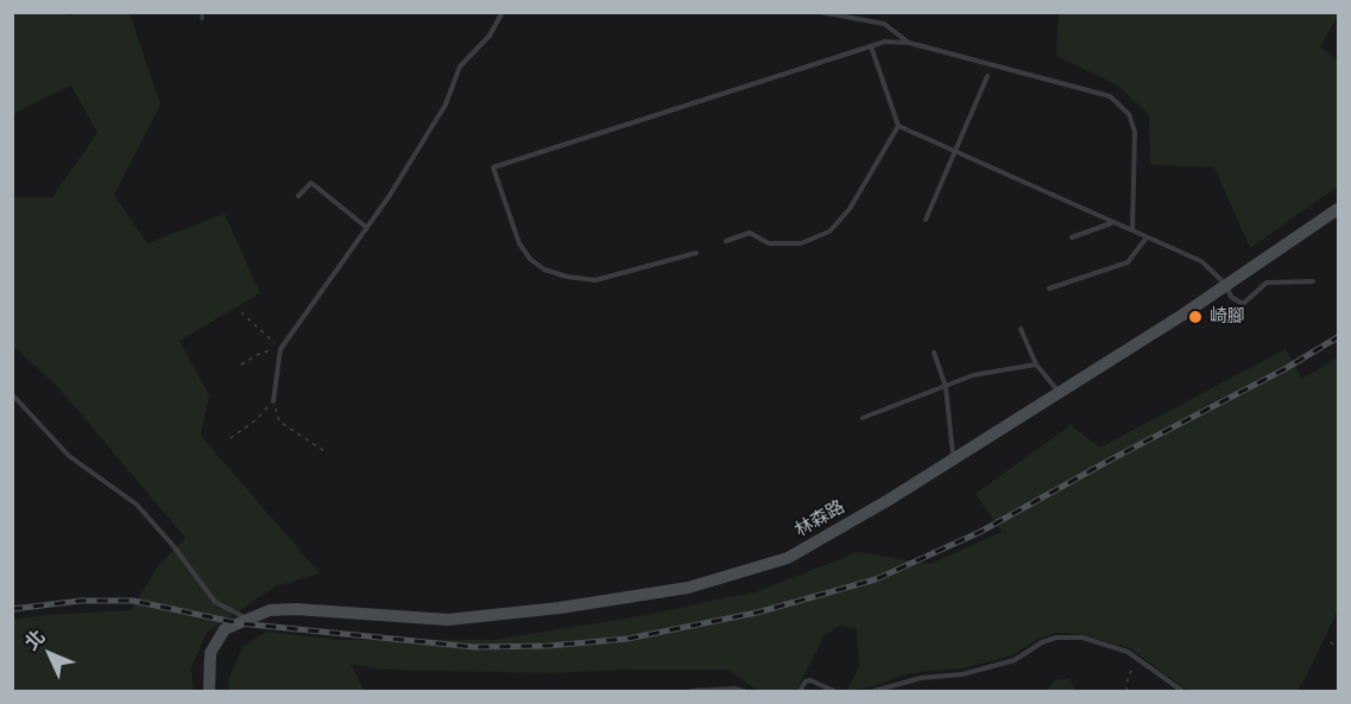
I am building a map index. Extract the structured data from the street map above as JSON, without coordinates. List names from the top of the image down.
{
  "streets": {
    "main road": ["林森路"]
  },
  "places": ["崎腳"],
  "north": "top left"
}
